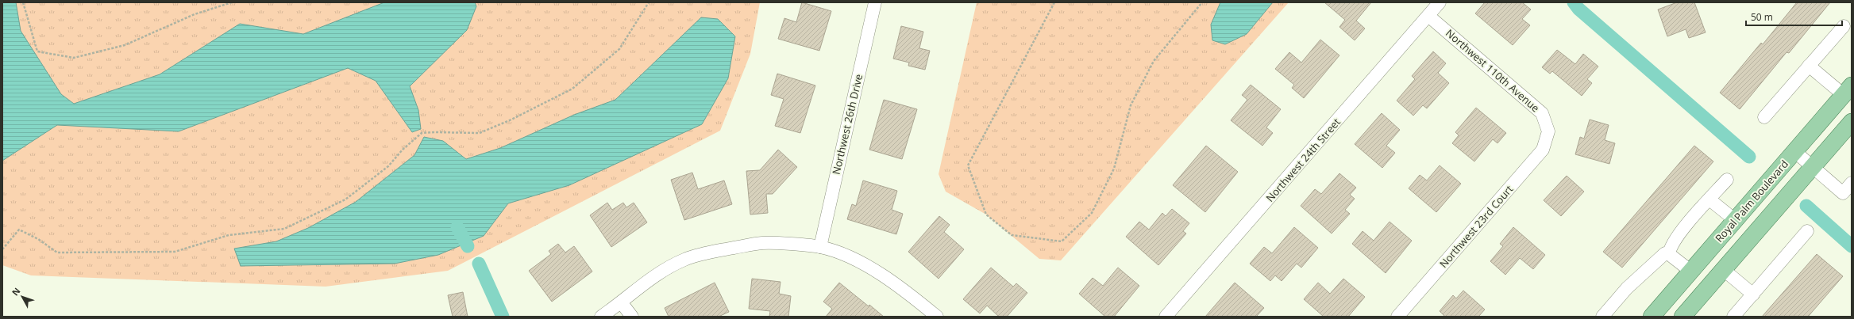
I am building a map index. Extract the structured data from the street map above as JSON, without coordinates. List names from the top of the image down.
{
  "streets": {
    "main road": ["Royal Palm Boulevard"],
    "street": [
      "Northwest 110th Avenue",
      "Northwest 26th Drive",
      "Northwest 24th Street",
      "Northwest 23rd Court"
    ]
  },
  "crossings": [
    ["Northwest 110th Avenue", "Northwest 24th Street"],
    ["Northwest 110th Avenue", "Northwest 23rd Court"]
  ],
  "scale_bar": "50 m",
  "north": "top left"
}
